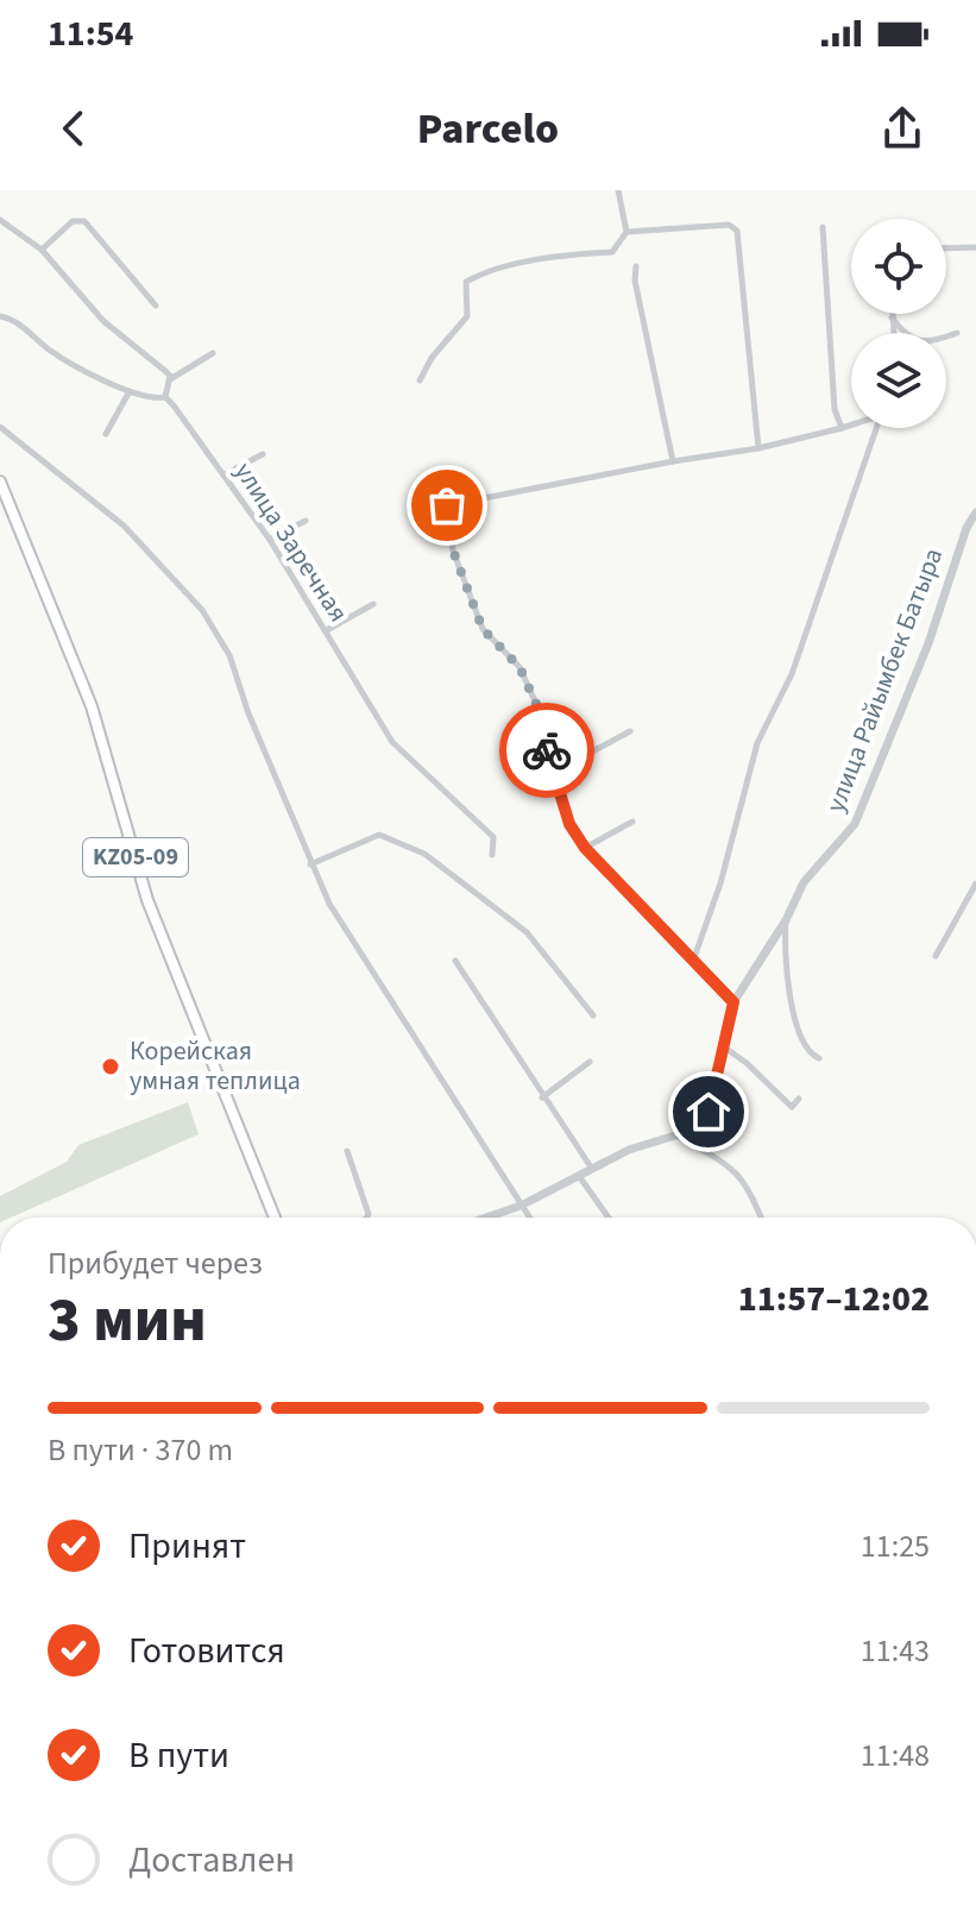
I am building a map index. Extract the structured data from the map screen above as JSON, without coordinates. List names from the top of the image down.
{
  "streets": {
    "main road": ["KZ05-09"],
    "street": ["улица Заречная", "улица Райымбек Батыра"]
  },
  "places": ["Корейская умная теплица"],
  "page": {
    "status": "11:54",
    "header": "Parcelo",
    "heading": ["3 мин", "Прибудет через", "11:57–12:02"],
    "bar": "В пути · 370 m",
    "list": [
      ["Принят", "11:25"],
      ["Готовится", "11:43"],
      ["В пути", "11:48"],
      "Доставлен"
    ]
  }
}
